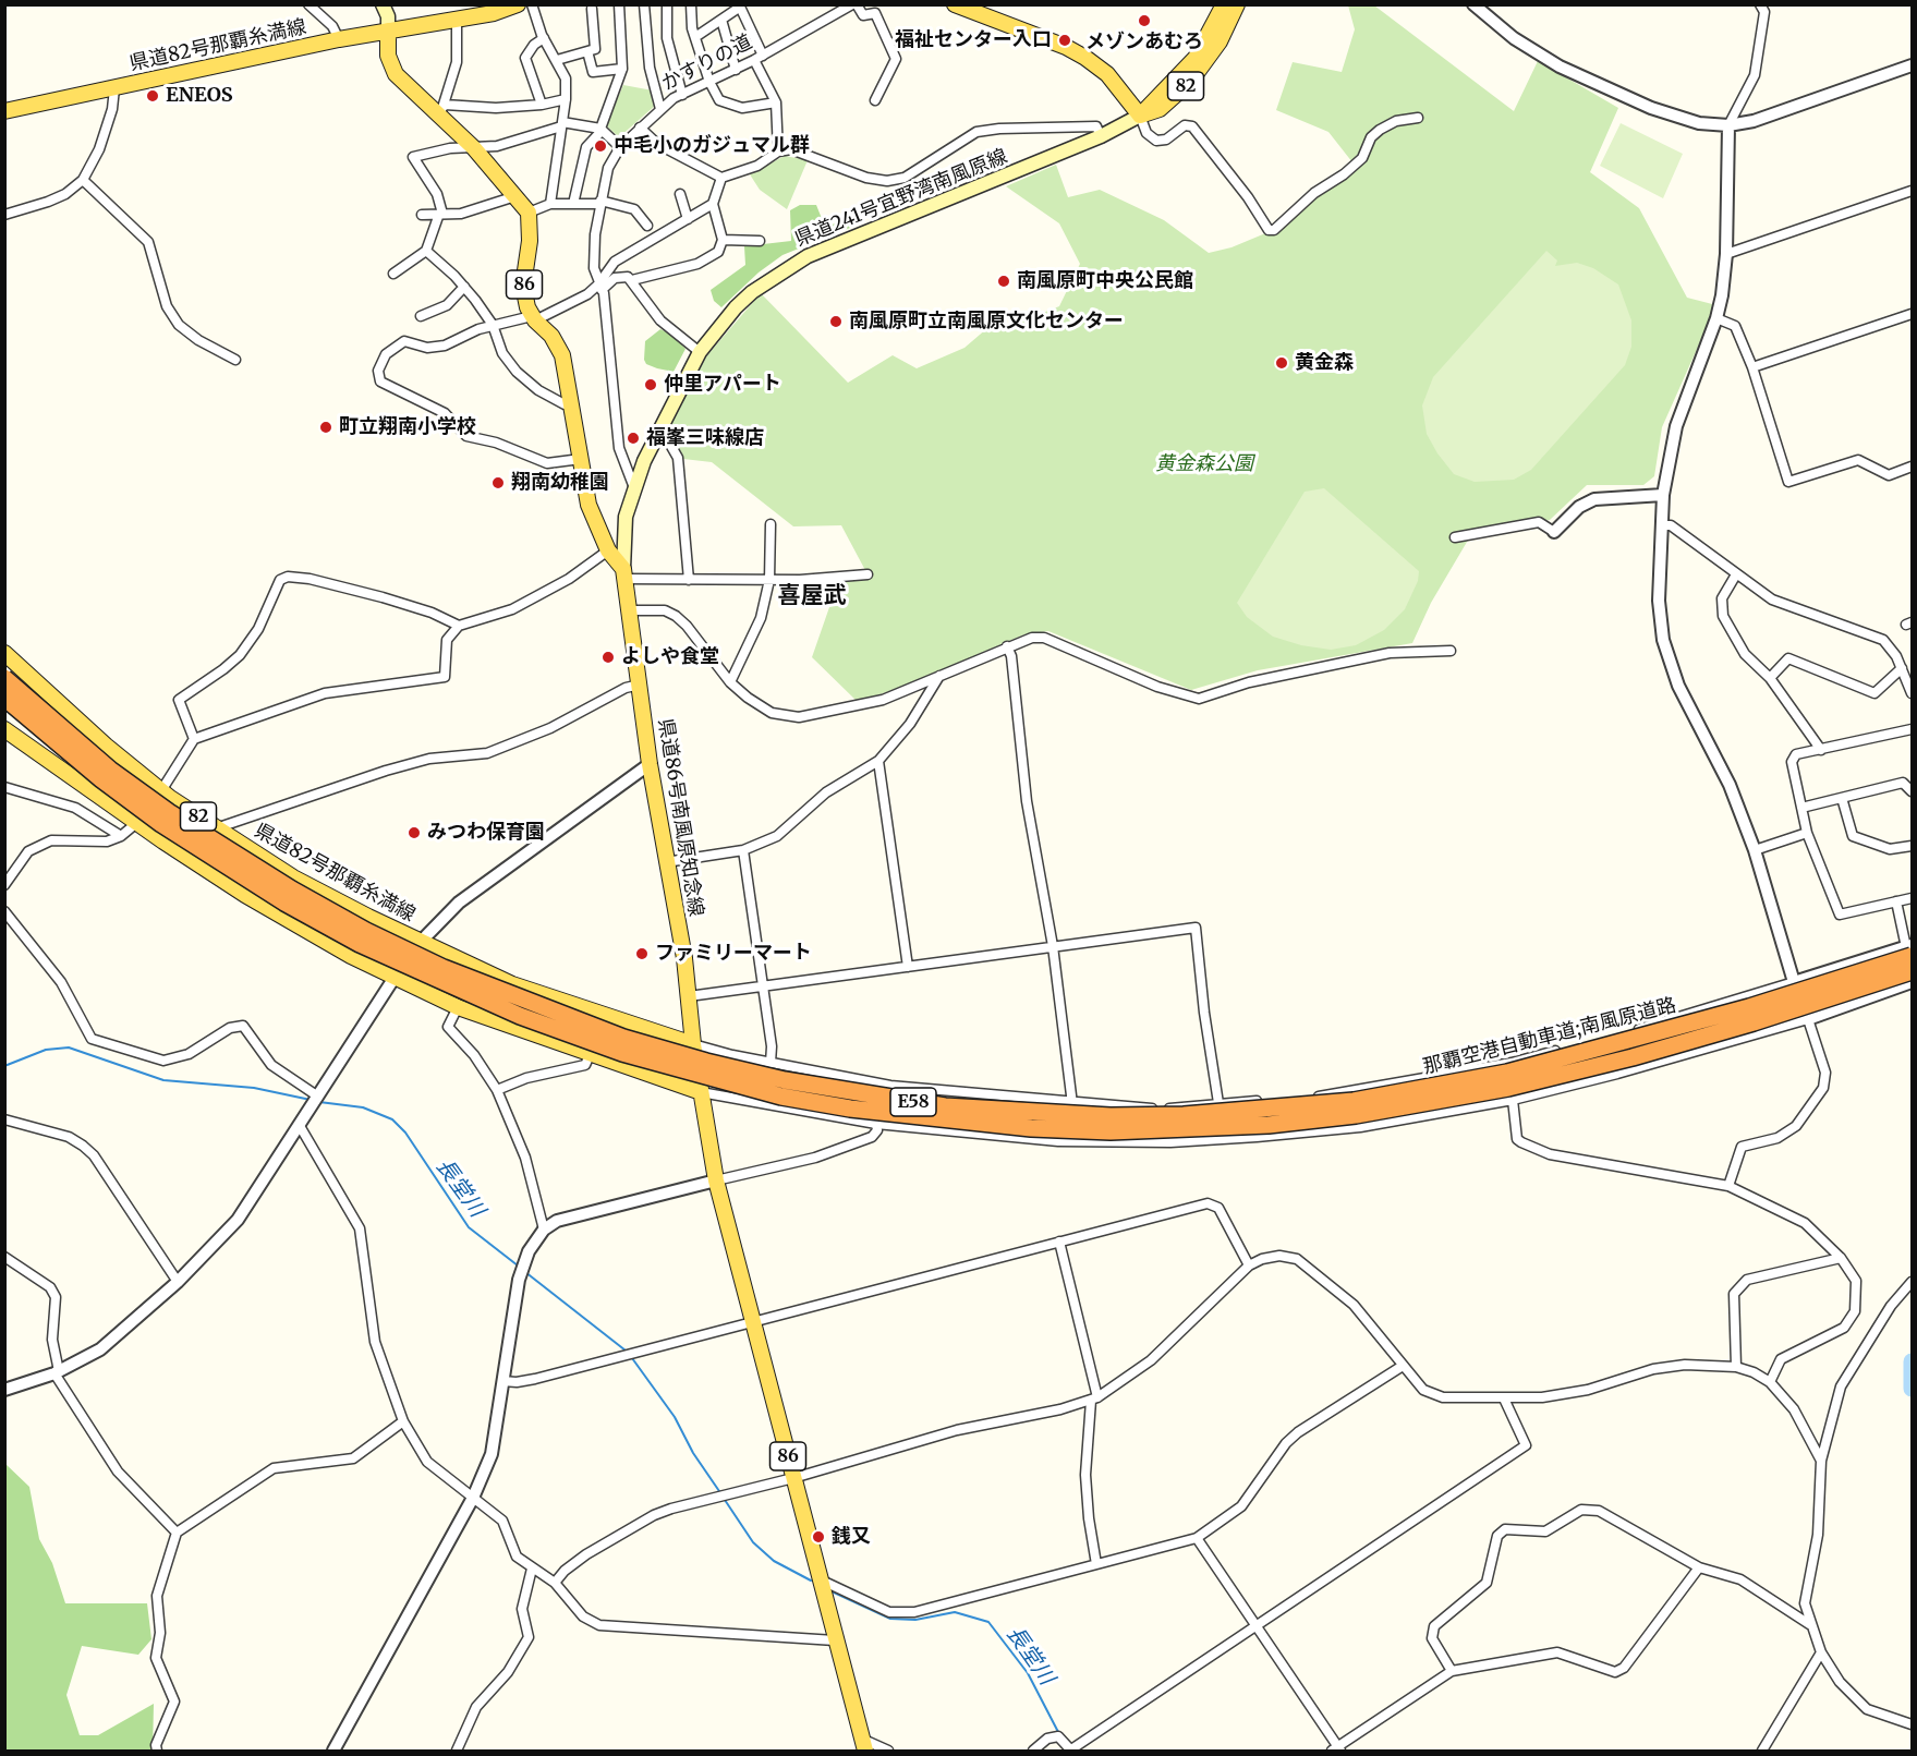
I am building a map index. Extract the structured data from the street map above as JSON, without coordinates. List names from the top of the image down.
{
  "streets": {
    "highway": ["那覇空港自動車道;南風原道路", "E58"],
    "main road": [
      "県道82号那覇糸満線",
      "82",
      "県道241号宜野湾南風原線",
      "86",
      "県道86号南風原知念線"
    ],
    "street": ["かすりの道"]
  },
  "crossings": [
    ["県道82号那覇糸満線", "県道86号南風原知念線"],
    ["かすりの道", "県道241号宜野湾南風原線"],
    ["82", "県道241号宜野湾南風原線"],
    ["82", "県道86号南風原知念線"],
    ["県道241号宜野湾南風原線", "86"],
    ["県道241号宜野湾南風原線", "県道86号南風原知念線"],
    ["86", "県道86号南風原知念線"]
  ],
  "districts": ["喜屋武"],
  "water": ["長堂川"],
  "parks": ["黄金森公園"],
  "places": [
    "メゾンあむろ",
    "福祉センター入口",
    "ENEOS",
    "中毛小のガジュマル群",
    "南風原町中央公民館",
    "南風原町立南風原文化センター",
    "黄金森",
    "仲里アパート",
    "町立翔南小学校",
    "福峯三味線店",
    "翔南幼稚園",
    "よしや食堂",
    "みつわ保育園",
    "ファミリーマート",
    "銭又"
  ]
}
